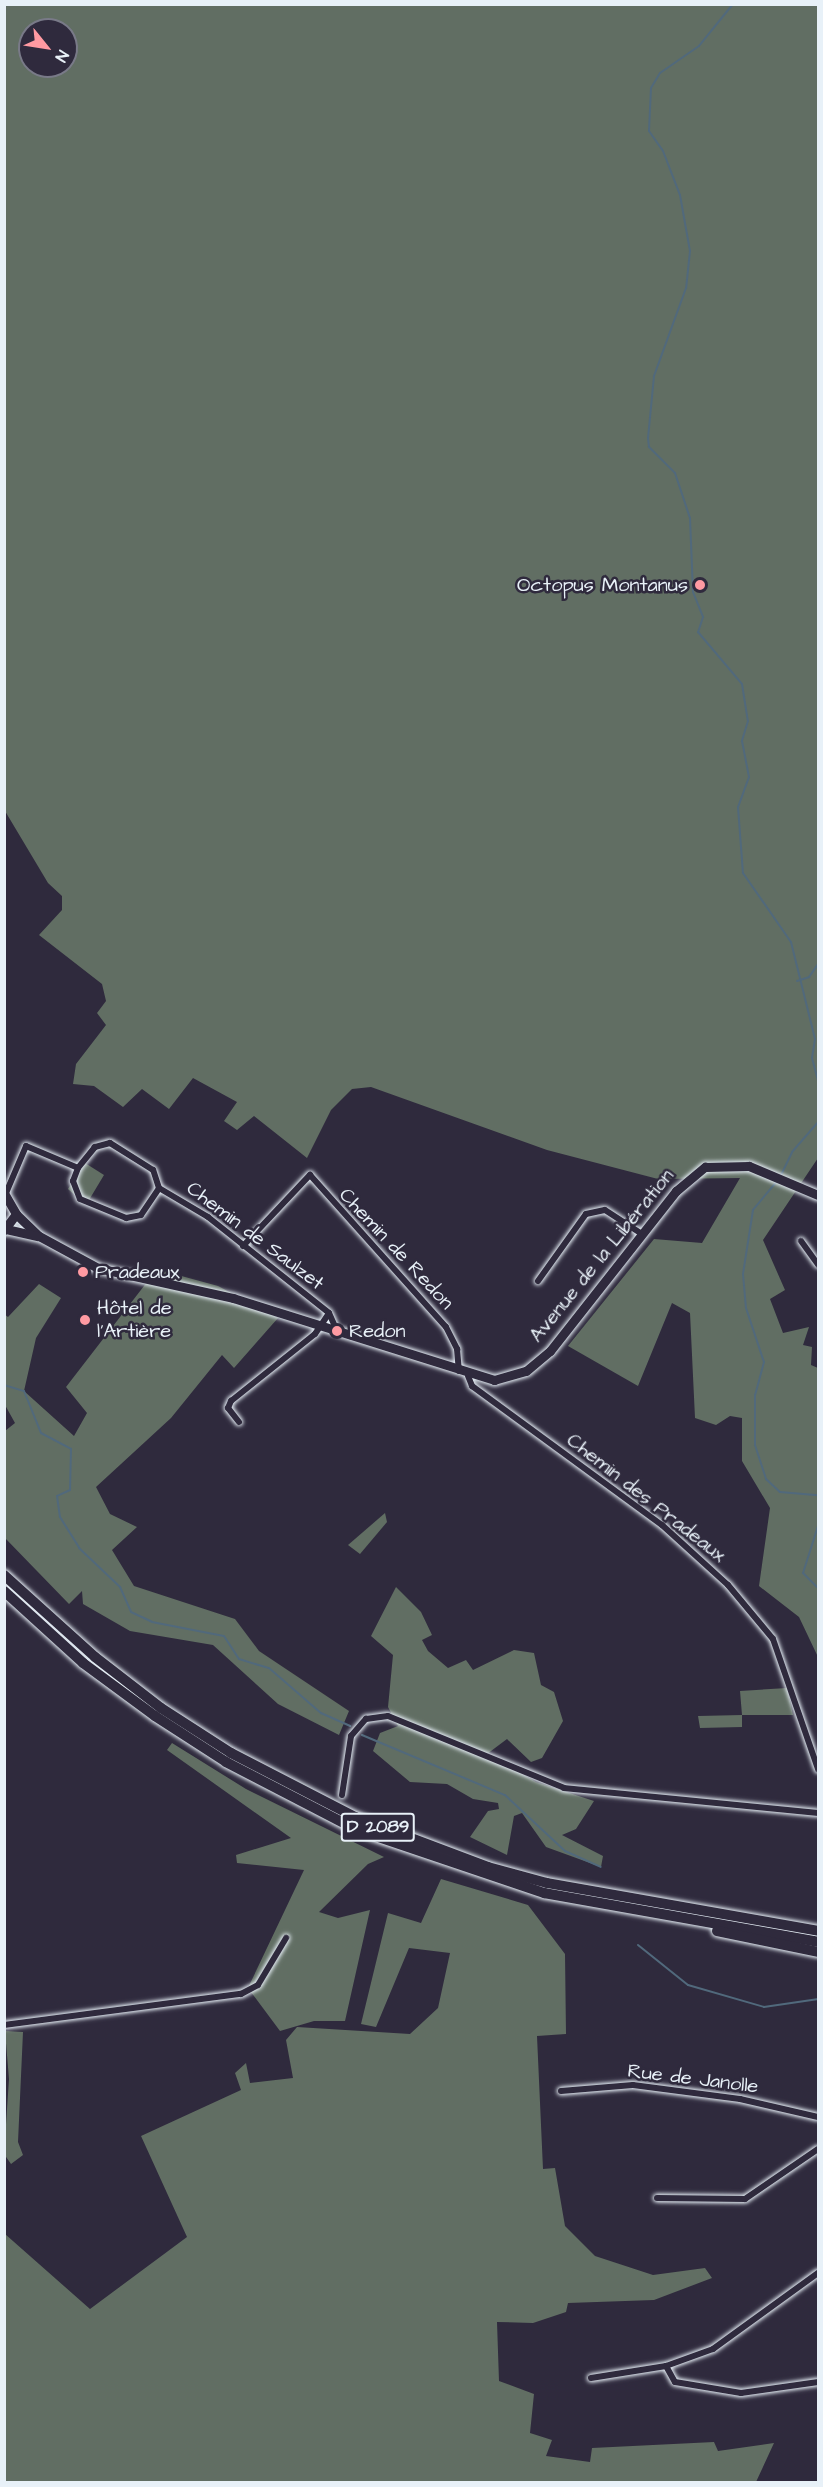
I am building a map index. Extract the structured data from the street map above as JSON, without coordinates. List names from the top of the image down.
{
  "streets": {
    "highway": ["D 2089"],
    "main road": ["Avenue de la Libération"],
    "street": [
      "Chemin de Saulzet",
      "Chemin de Redon",
      "Chemin des Pradeaux",
      "Rue de Janolle"
    ]
  },
  "crossings": [
    ["Chemin de Saulzet", "Chemin de Redon"],
    ["Chemin de Saulzet", "Avenue de la Libération"],
    ["Chemin de Redon", "Avenue de la Libération"],
    ["Chemin de Redon", "Chemin des Pradeaux"],
    ["Avenue de la Libération", "Chemin des Pradeaux"]
  ],
  "places": [
    "Octopus Montanus",
    "Pradeaux",
    "Hôtel de l'Artière",
    "Redon"
  ],
  "north": "bottom right"
}
